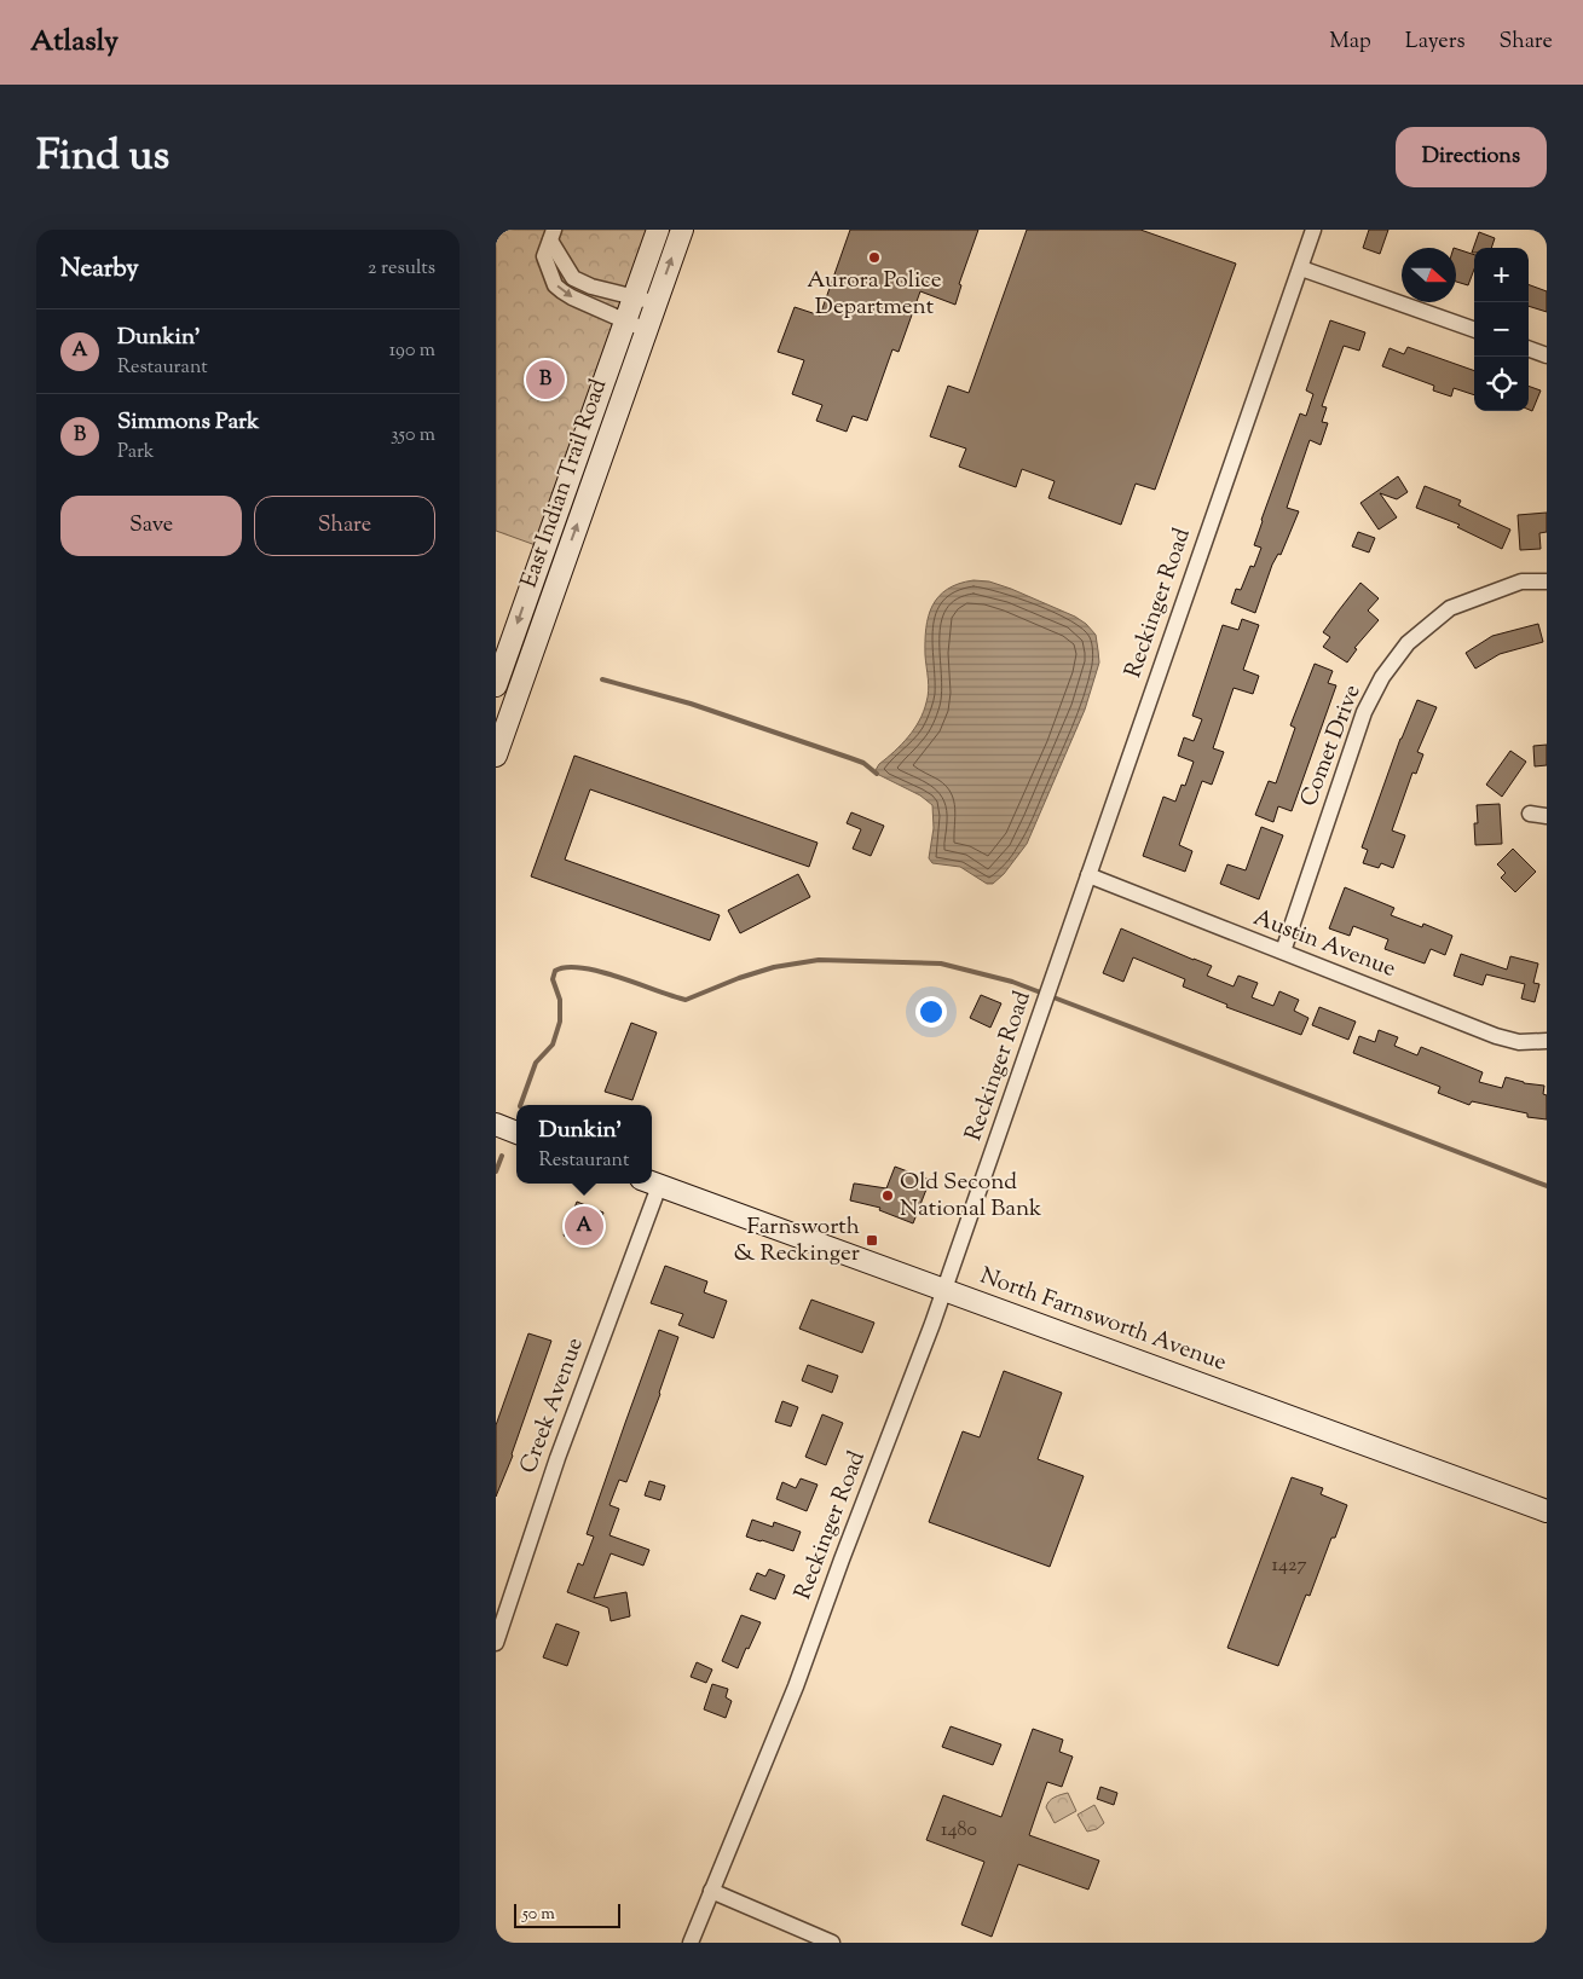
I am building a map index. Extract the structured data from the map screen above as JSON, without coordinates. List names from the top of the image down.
{
  "streets": {
    "main road": ["East Indian Trail Road", "North Farnsworth Avenue"],
    "street": [
      "Reckinger Road",
      "Comet Drive",
      "Austin Avenue",
      "Creek Avenue"
    ]
  },
  "crossings": [
    ["Reckinger Road", "Austin Avenue"],
    ["Reckinger Road", "North Farnsworth Avenue"],
    ["Comet Drive", "Austin Avenue"]
  ],
  "places": {
    "other": ["Aurora Police Department", "Old Second National Bank"],
    "transit": ["Farnsworth & Reckinger"]
  },
  "house_numbers": ["1427", "1480"],
  "scale_bar": "50 m",
  "north": "right",
  "page": {
    "header": "Atlasly",
    "nav": ["Map", "Layers", "Share"],
    "title": "Find us",
    "buttons": [
      "Directions",
      ["Save", "Share"]
    ],
    "heading": ["Nearby", "2 results"],
    "map_buttons": ["+", "−"],
    "list": [
      {
        "mark": "A",
        "name": "Dunkin'",
        "note": "Restaurant",
        "value": "190 m"
      },
      {
        "mark": "B",
        "name": "Simmons Park",
        "note": "Park",
        "value": "350 m"
      }
    ],
    "pins": ["B", "A"],
    "popup": ["Dunkin'", "Restaurant"],
    "scale": "50 m"
  }
}
